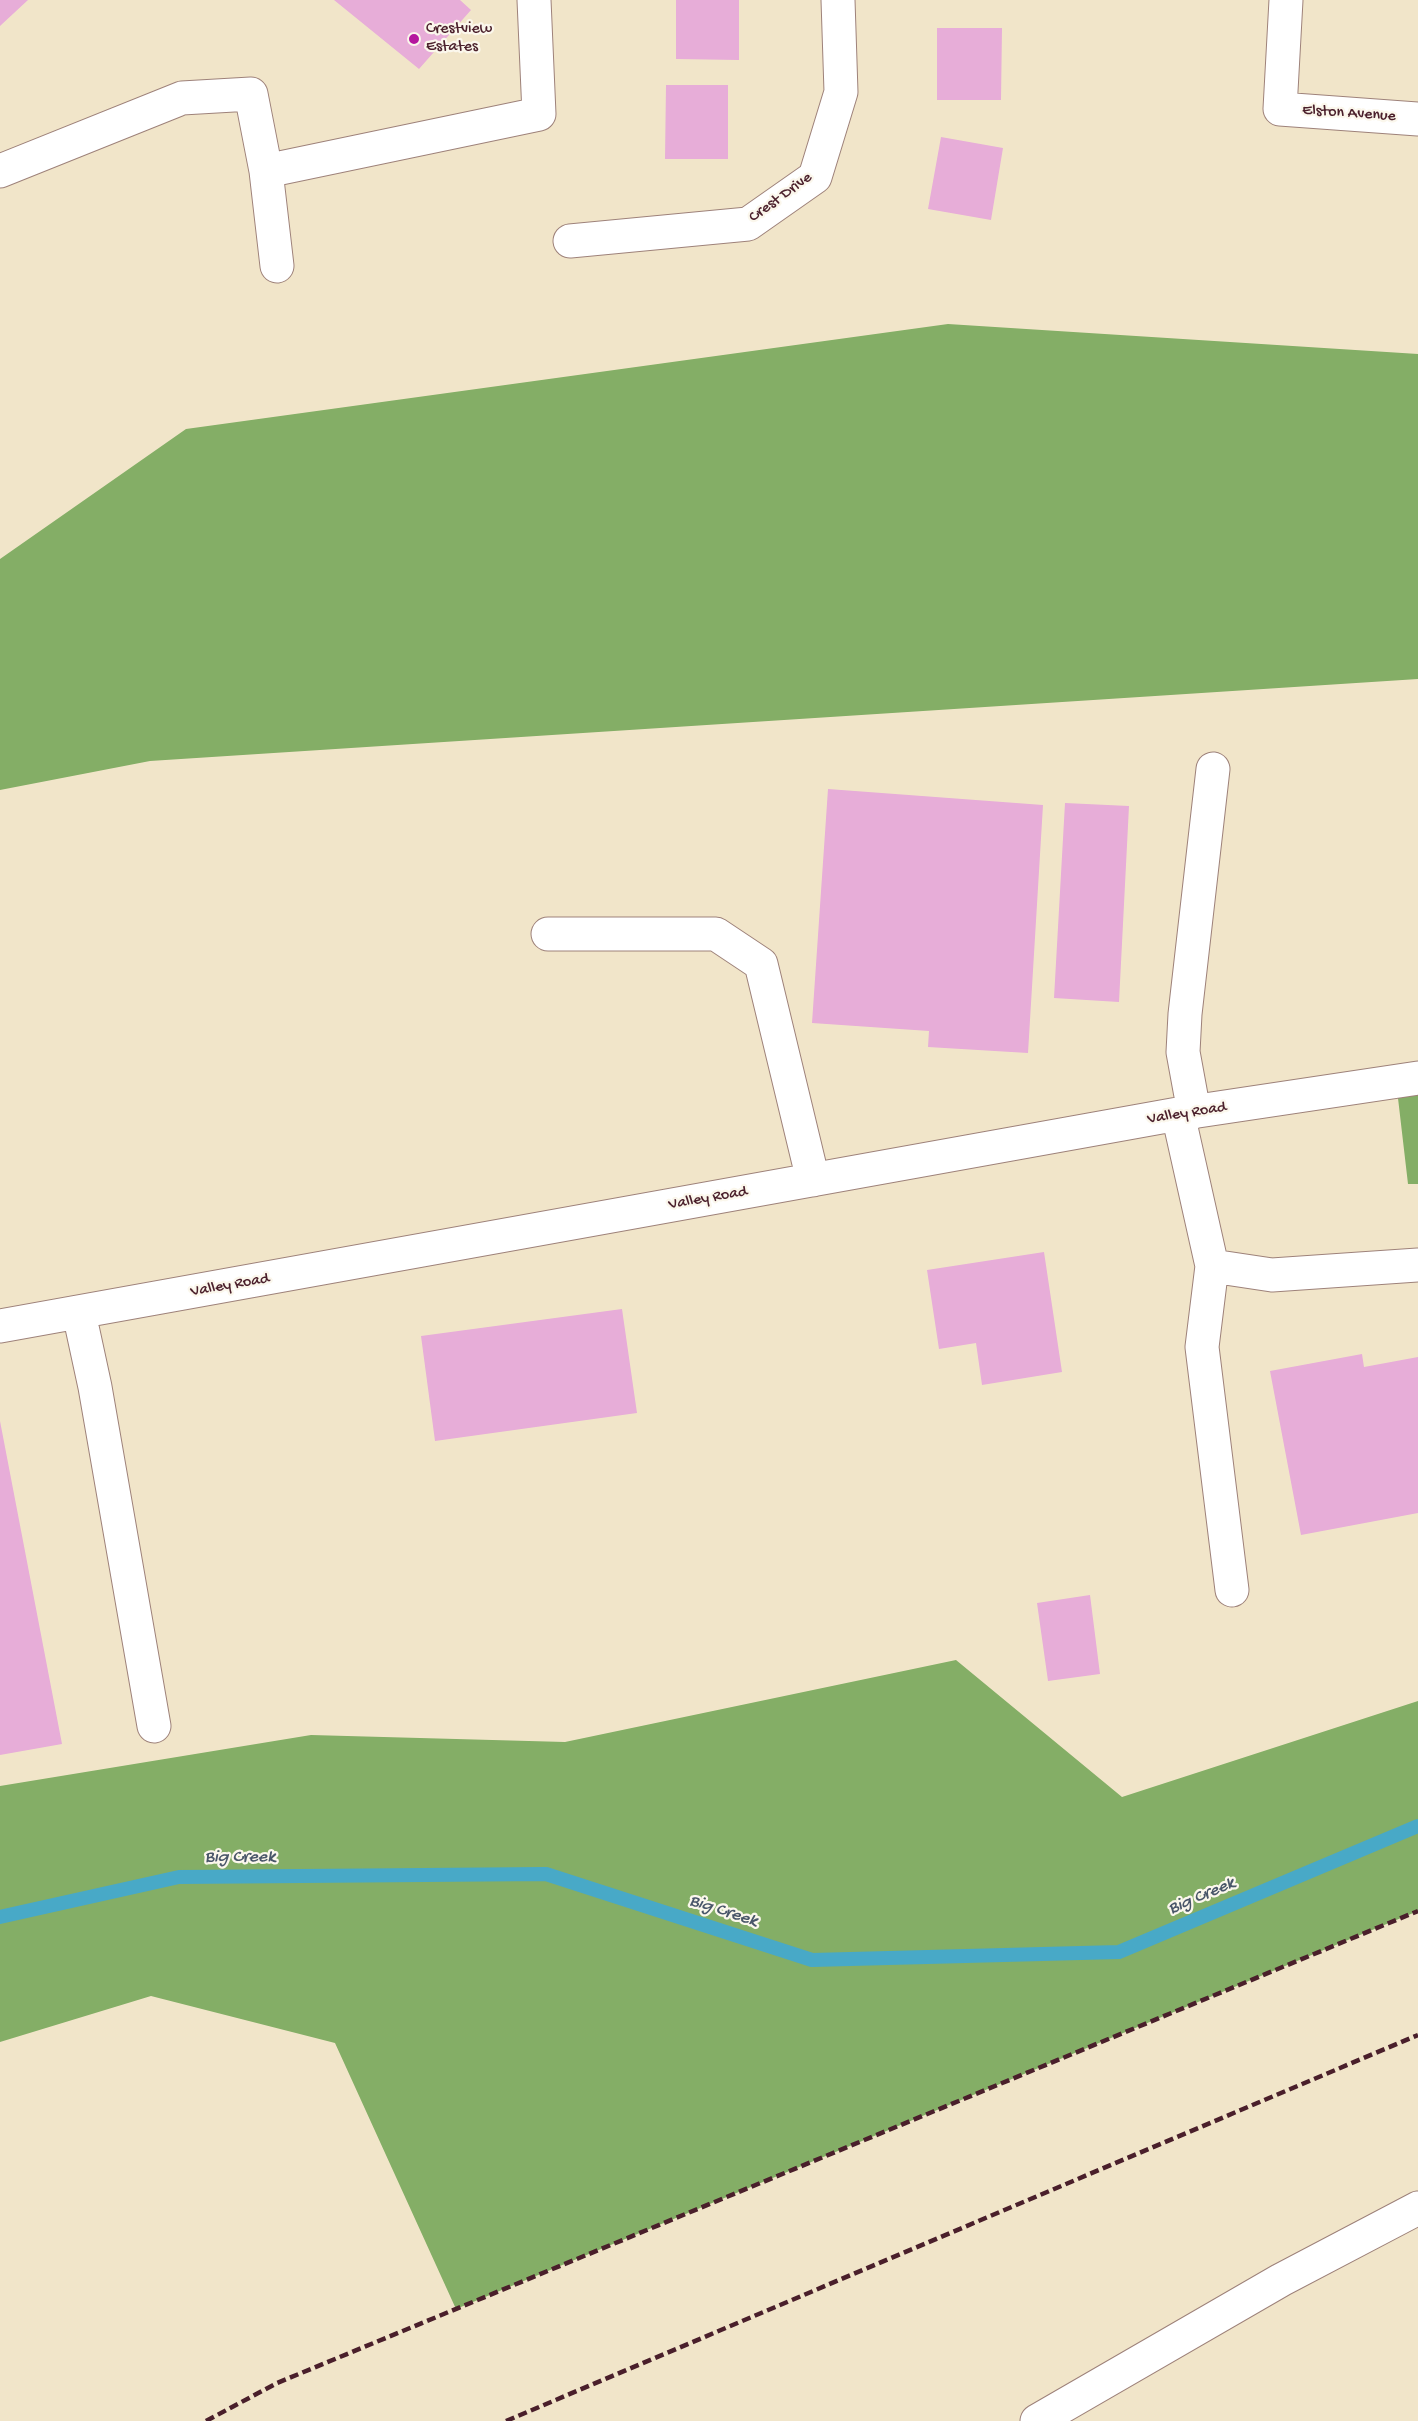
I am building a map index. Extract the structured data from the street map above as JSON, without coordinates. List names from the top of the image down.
{
  "streets": {
    "street": ["Elston Avenue", "Crest Drive", "Valley Road"]
  },
  "water": ["Big Creek"],
  "places": ["Crestview Estates"]
}
